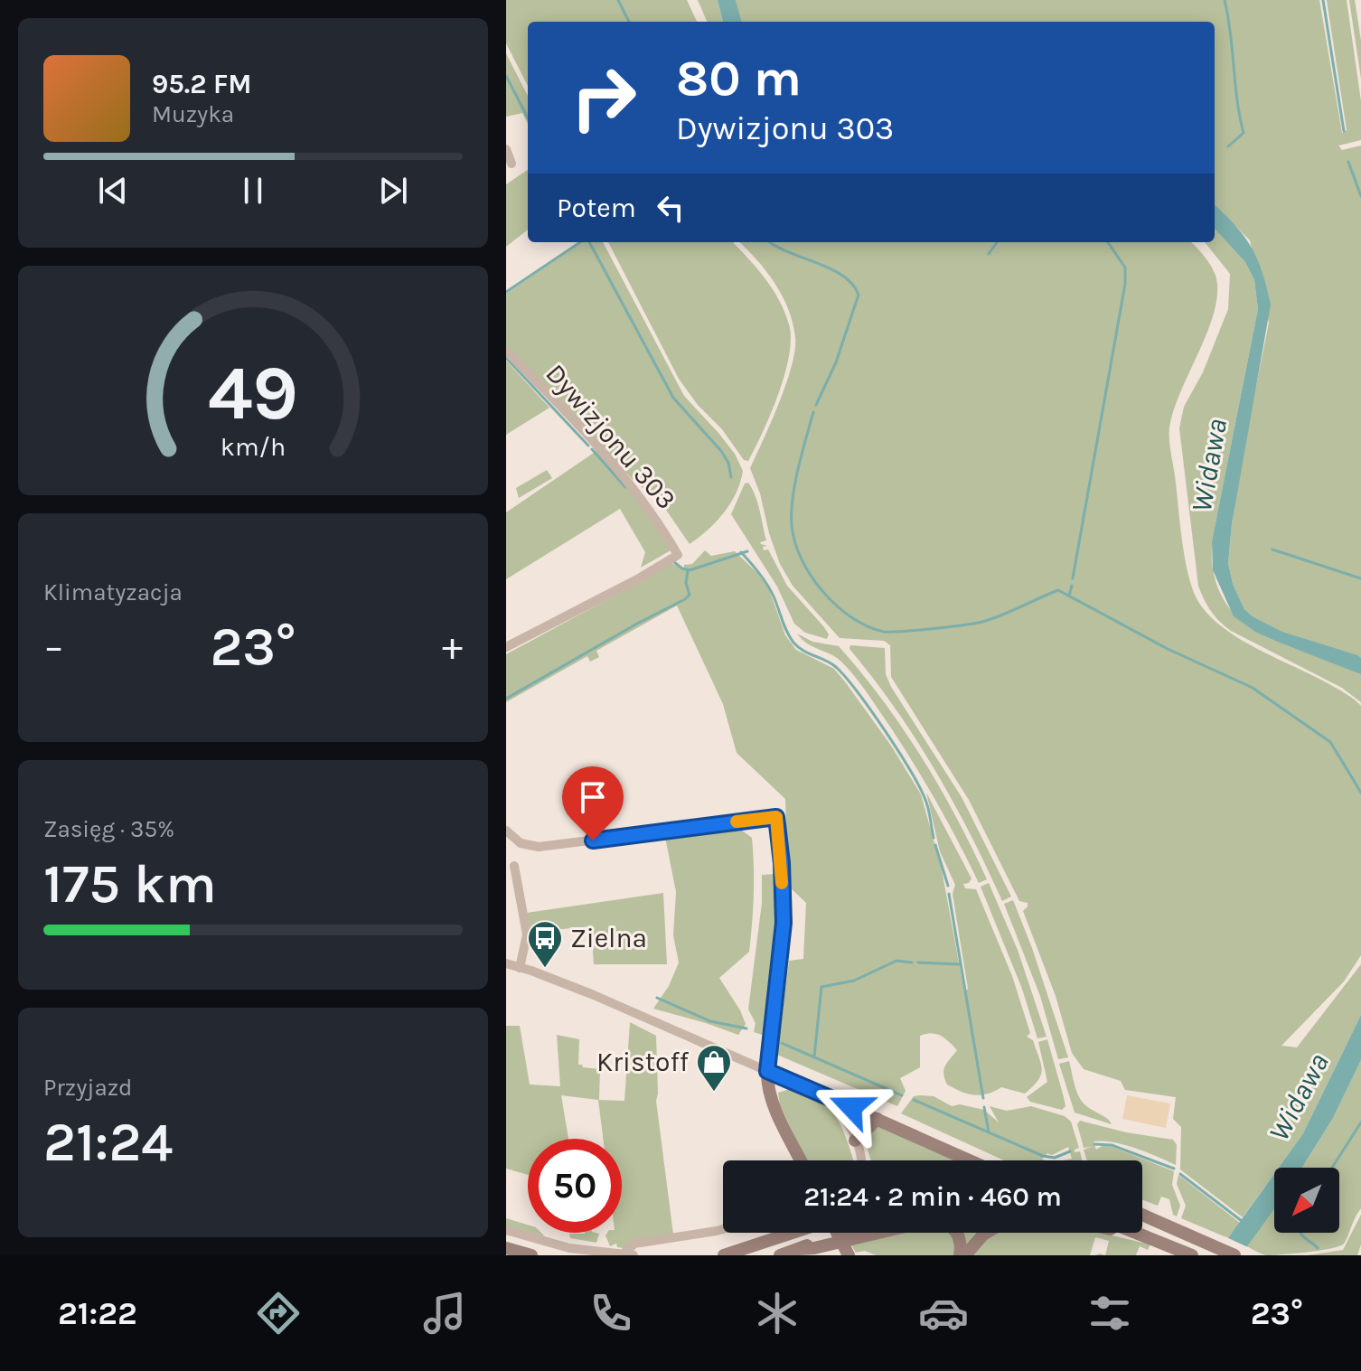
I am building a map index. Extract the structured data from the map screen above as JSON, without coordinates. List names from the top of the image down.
{
  "streets": {
    "street": ["Dywizjonu 303"]
  },
  "water": ["Widawa"],
  "places": {
    "bus stop": ["Zielna"],
    "shop": ["Kristoff"]
  },
  "north": "bottom left",
  "page": {
    "turn": ["80 m", "Dywizjonu 303"],
    "song": ["95.2 FM", "Muzyka"],
    "then": "Potem",
    "tile": [
      "Klimatyzacja",
      ["Zasięg · 35%", "175 km"],
      ["Przyjazd", "21:24"]
    ],
    "heat": ["−", "23°", "+"],
    "limit": "50",
    "trip": "21:24 · 2 min · 460 m",
    "tabs": ["21:22", "23°"],
    "gauge": ["49", "km/h"]
  }
}
